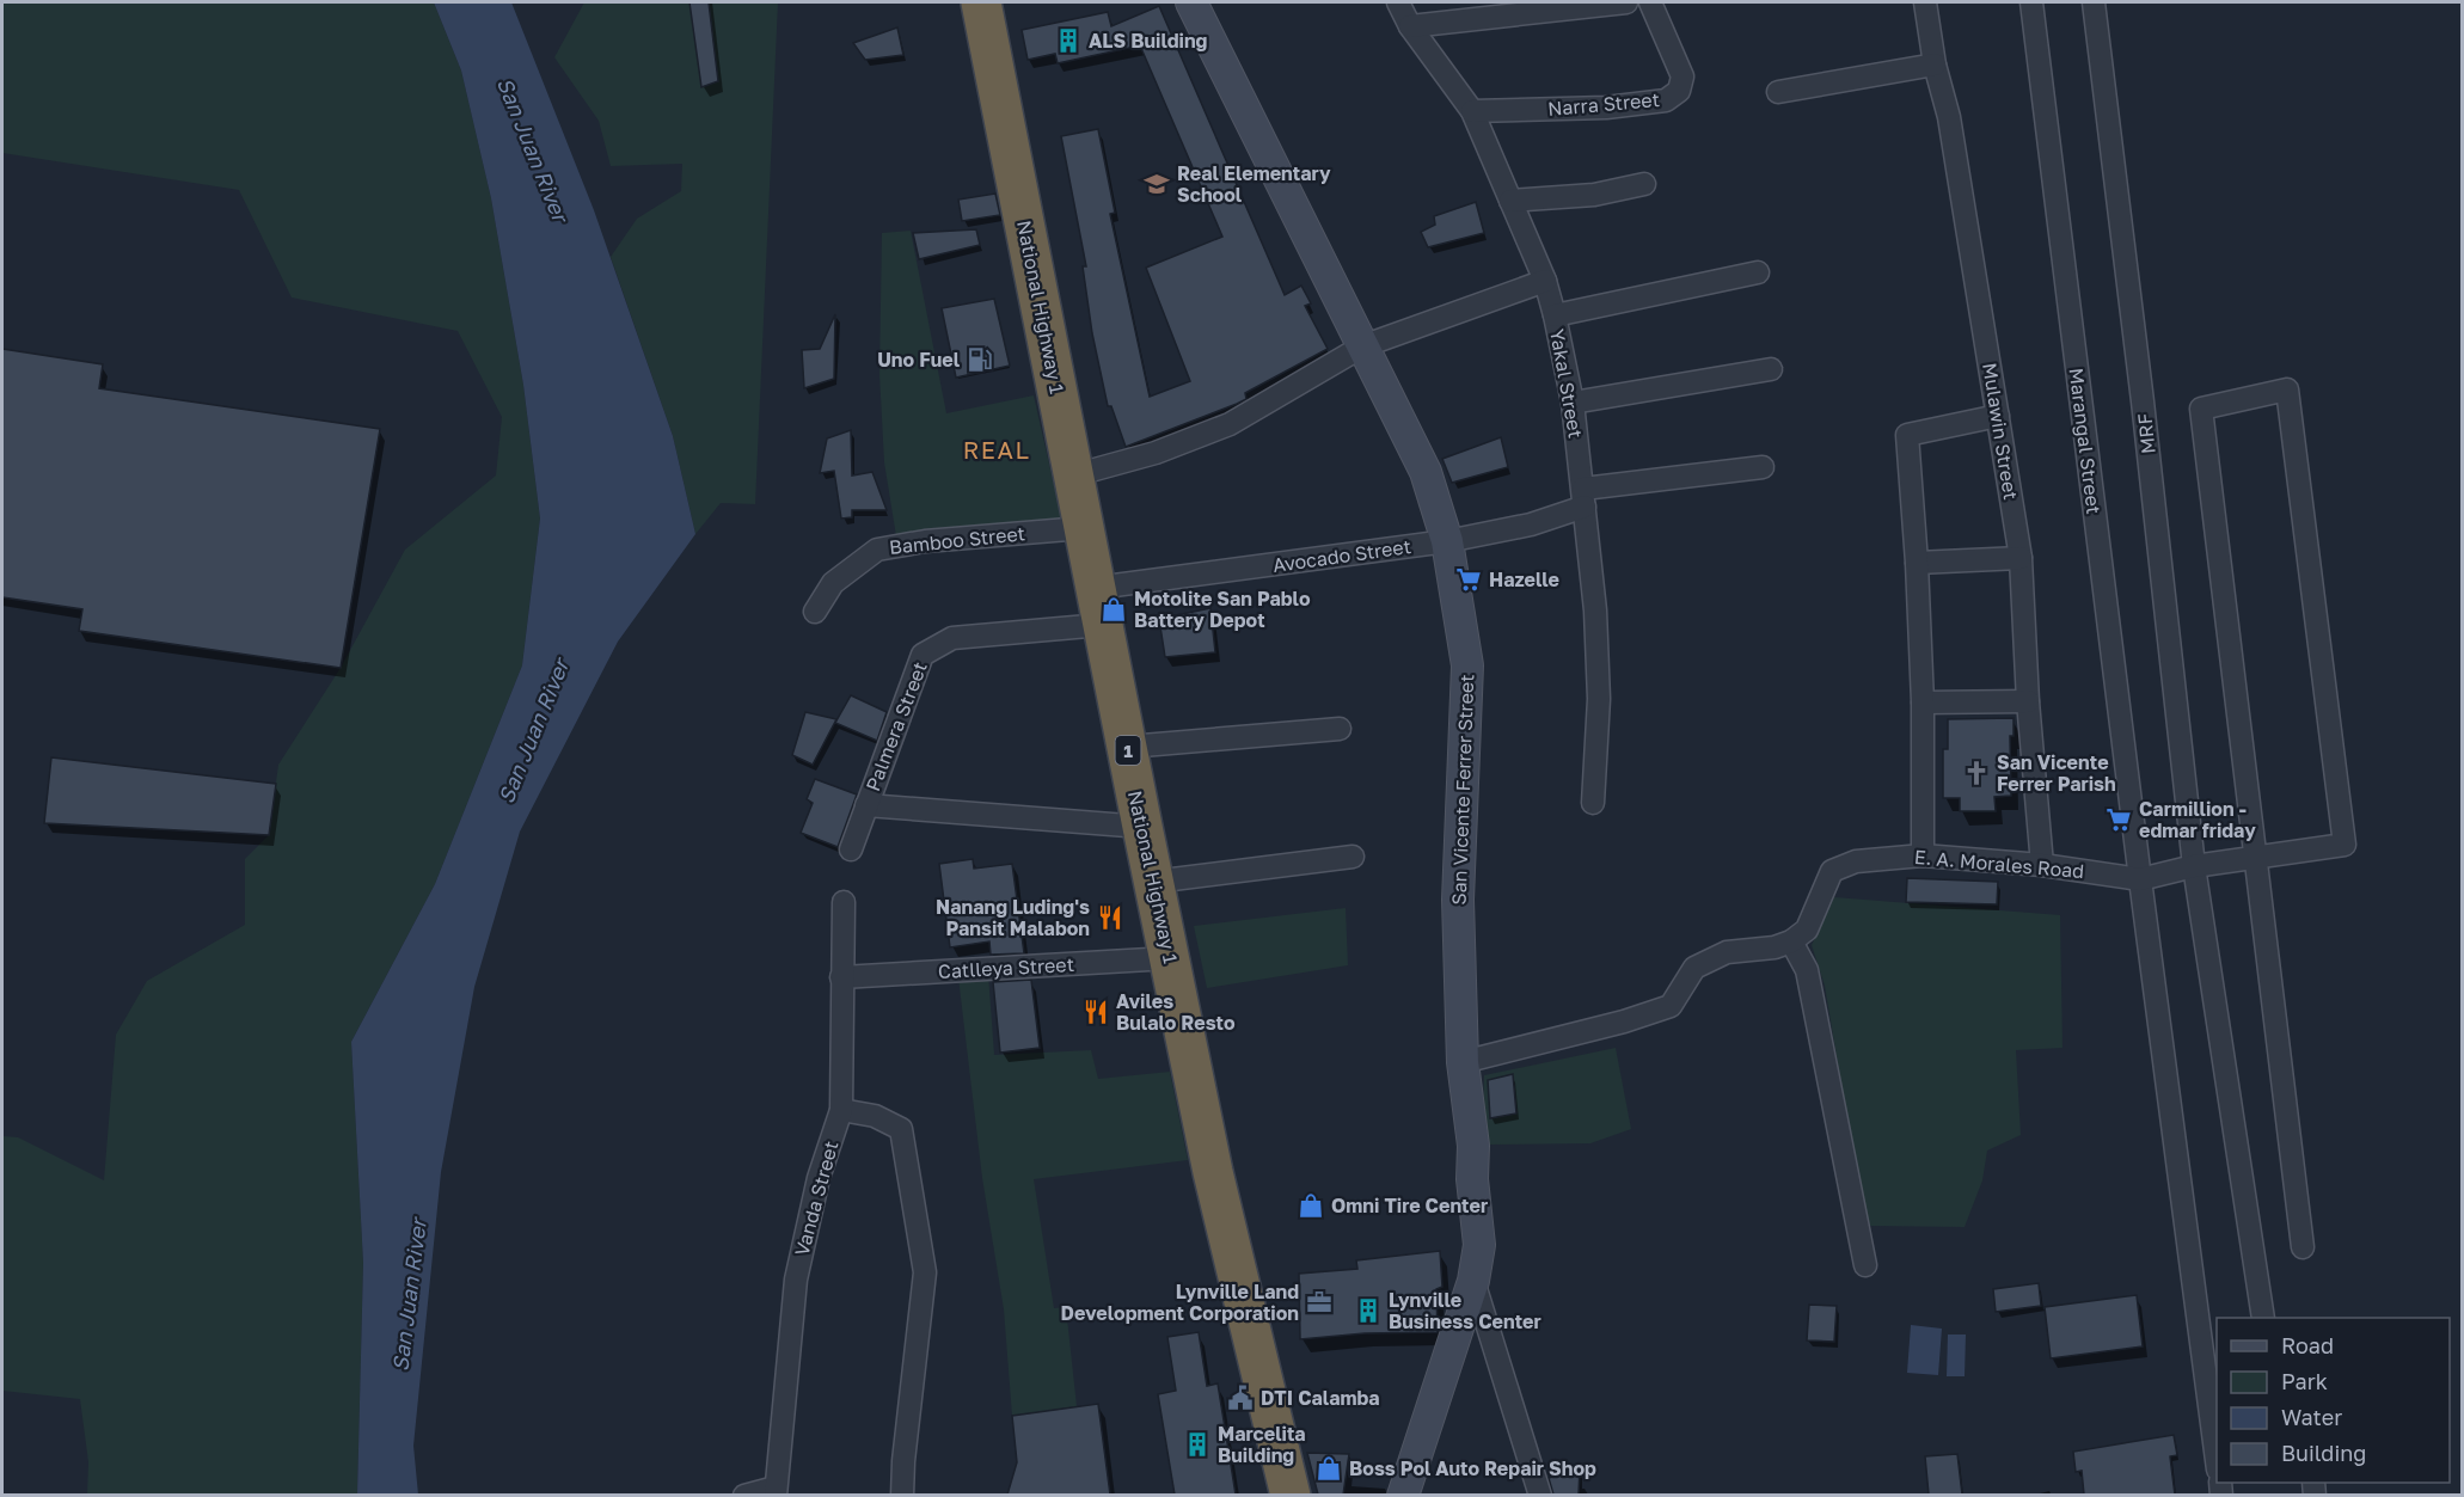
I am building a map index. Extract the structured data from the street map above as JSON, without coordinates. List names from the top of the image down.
{
  "streets": {
    "highway": ["National Highway 1", "1"],
    "street": [
      "Narra Street",
      "Yakal Street",
      "Mulawin Street",
      "MRF",
      "Marangal Street",
      "Bamboo Street",
      "Avocado Street",
      "Palmera Street",
      "San Vicente Ferrer Street",
      "E. A. Morales Road",
      "Catlleya Street",
      "Vanda Street"
    ]
  },
  "crossings": [
    ["Narra Street", "Yakal Street"],
    ["National Highway 1", "Bamboo Street"],
    ["National Highway 1", "Avocado Street"],
    ["National Highway 1", "Palmera Street"],
    ["National Highway 1", "Catlleya Street"],
    ["Yakal Street", "Avocado Street"],
    ["Mulawin Street", "E. A. Morales Road"],
    ["Marangal Street", "E. A. Morales Road"],
    ["Avocado Street", "Palmera Street"],
    ["Avocado Street", "San Vicente Ferrer Street"],
    ["Catlleya Street", "Vanda Street"]
  ],
  "districts": ["REAL"],
  "water": ["San Juan River"],
  "places": {
    "building": ["ALS Building", "Lynville Business Center", "Marcelita Building"],
    "school or university": ["Real Elementary School"],
    "fuel station": ["Uno Fuel"],
    "supermarket": ["Hazelle", "Carmillion - edmar friday"],
    "shop": ["Motolite San Pablo Battery Depot", "Omni Tire Center", "Boss Pol Auto Repair Shop"],
    "church": ["San Vicente Ferrer Parish"],
    "restaurant": ["Nanang Luding's Pansit Malabon", "Aviles Bulalo Resto"],
    "office": ["Lynville Land Development Corporation"],
    "public building": ["DTI Calamba"]
  },
  "legend": [
    "Road",
    "Park",
    "Water",
    "Building"
  ]
}
